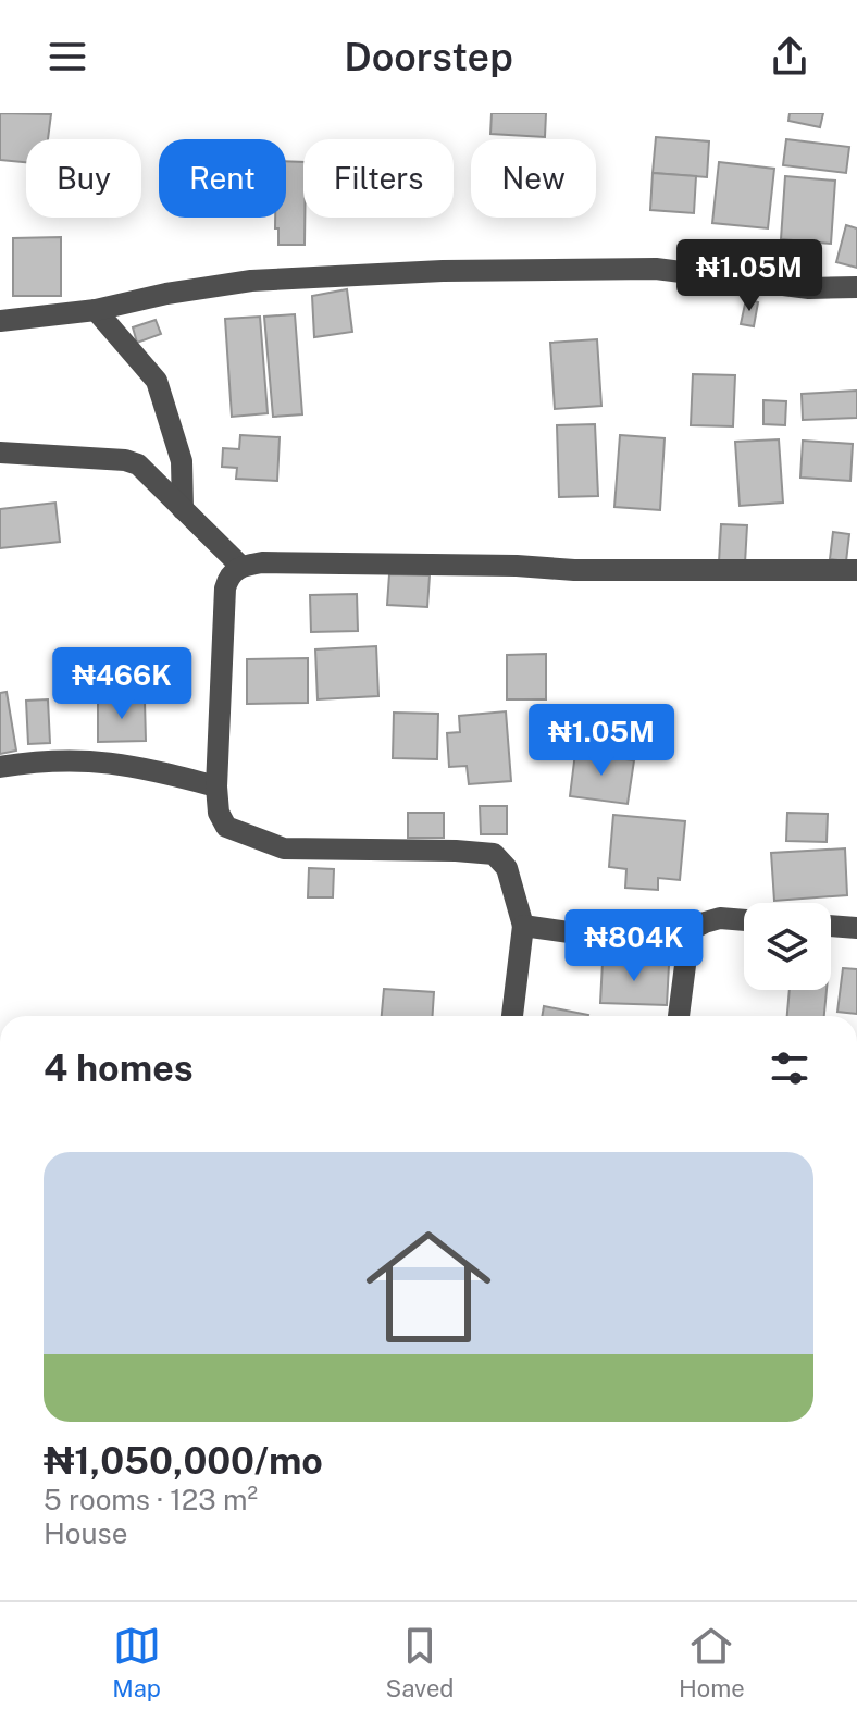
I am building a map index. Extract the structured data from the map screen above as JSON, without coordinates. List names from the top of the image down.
{
  "page": {
    "header": "Doorstep",
    "chip": [
      "Buy",
      "Rent",
      "Filters",
      "New"
    ],
    "price": [
      "₦1.05M",
      "₦466K",
      "₦1.05M",
      "₦804K"
    ],
    "heading": "4 homes",
    "list": [
      {
        "name": "₦1,050,000/mo",
        "note": "5 rooms · 123 m² · House"
      }
    ],
    "tabs": ["Map", "Saved", "Home"]
  }
}
